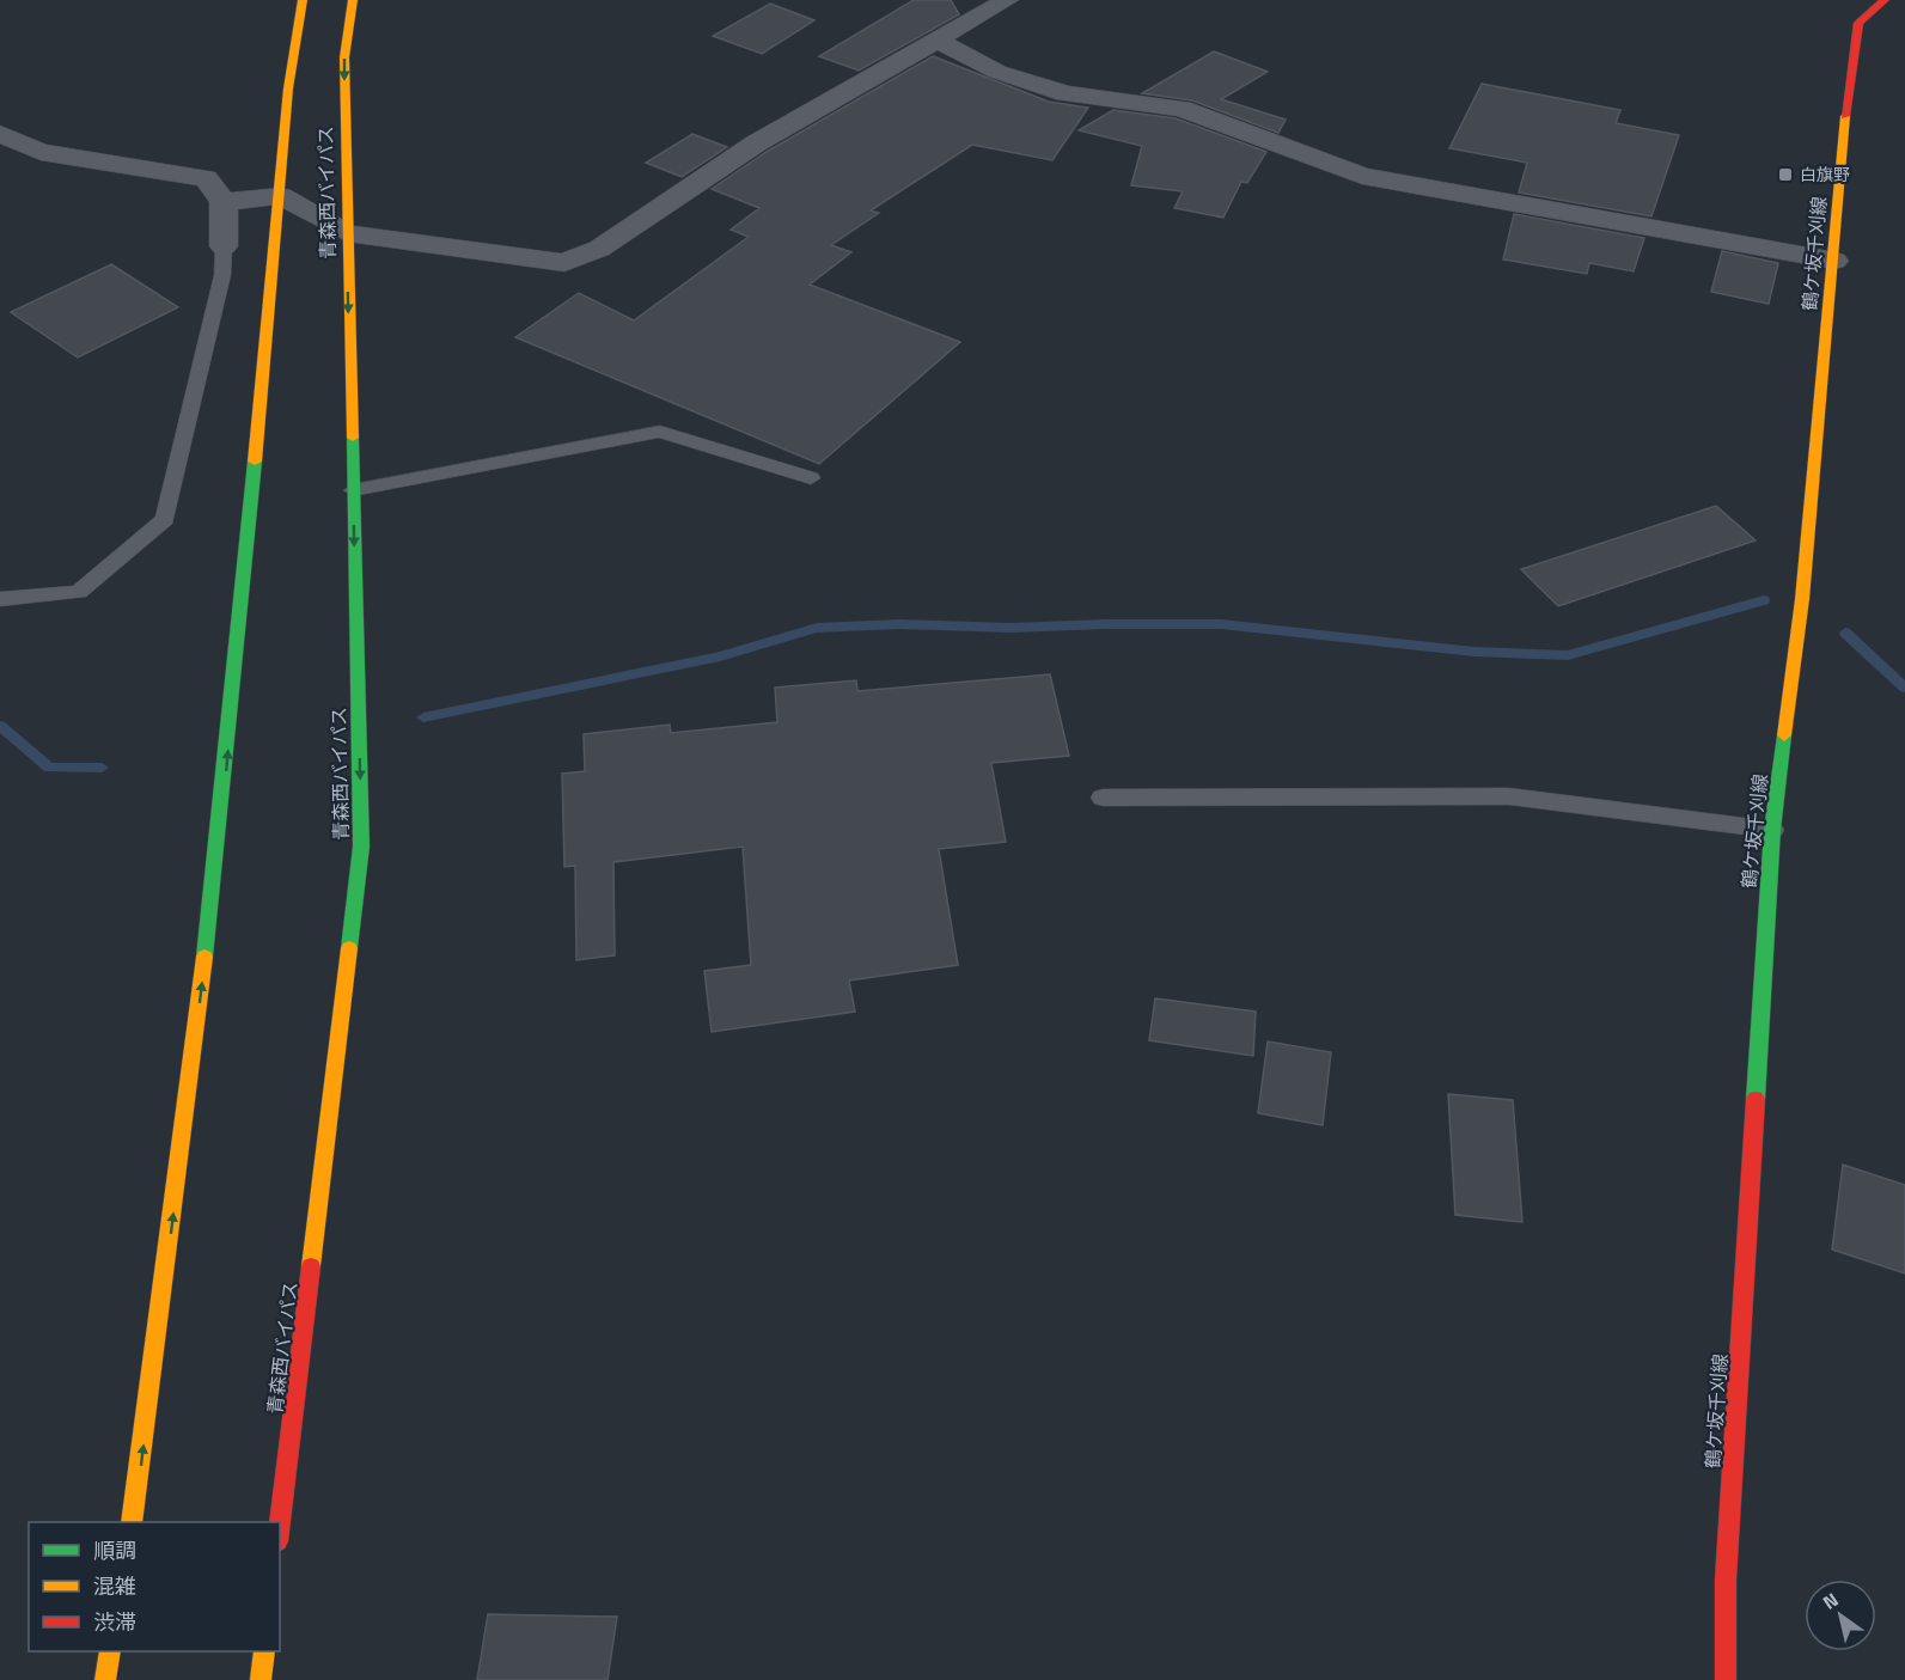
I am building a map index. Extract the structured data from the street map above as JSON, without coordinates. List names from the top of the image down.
{
  "streets": {
    "main road": ["青森西バイパス", "鶴ケ坂千刈線"]
  },
  "places": {
    "transit": ["白旗野"]
  },
  "legend": ["順調", "混雑", "渋滞"],
  "north": "top left"
}
